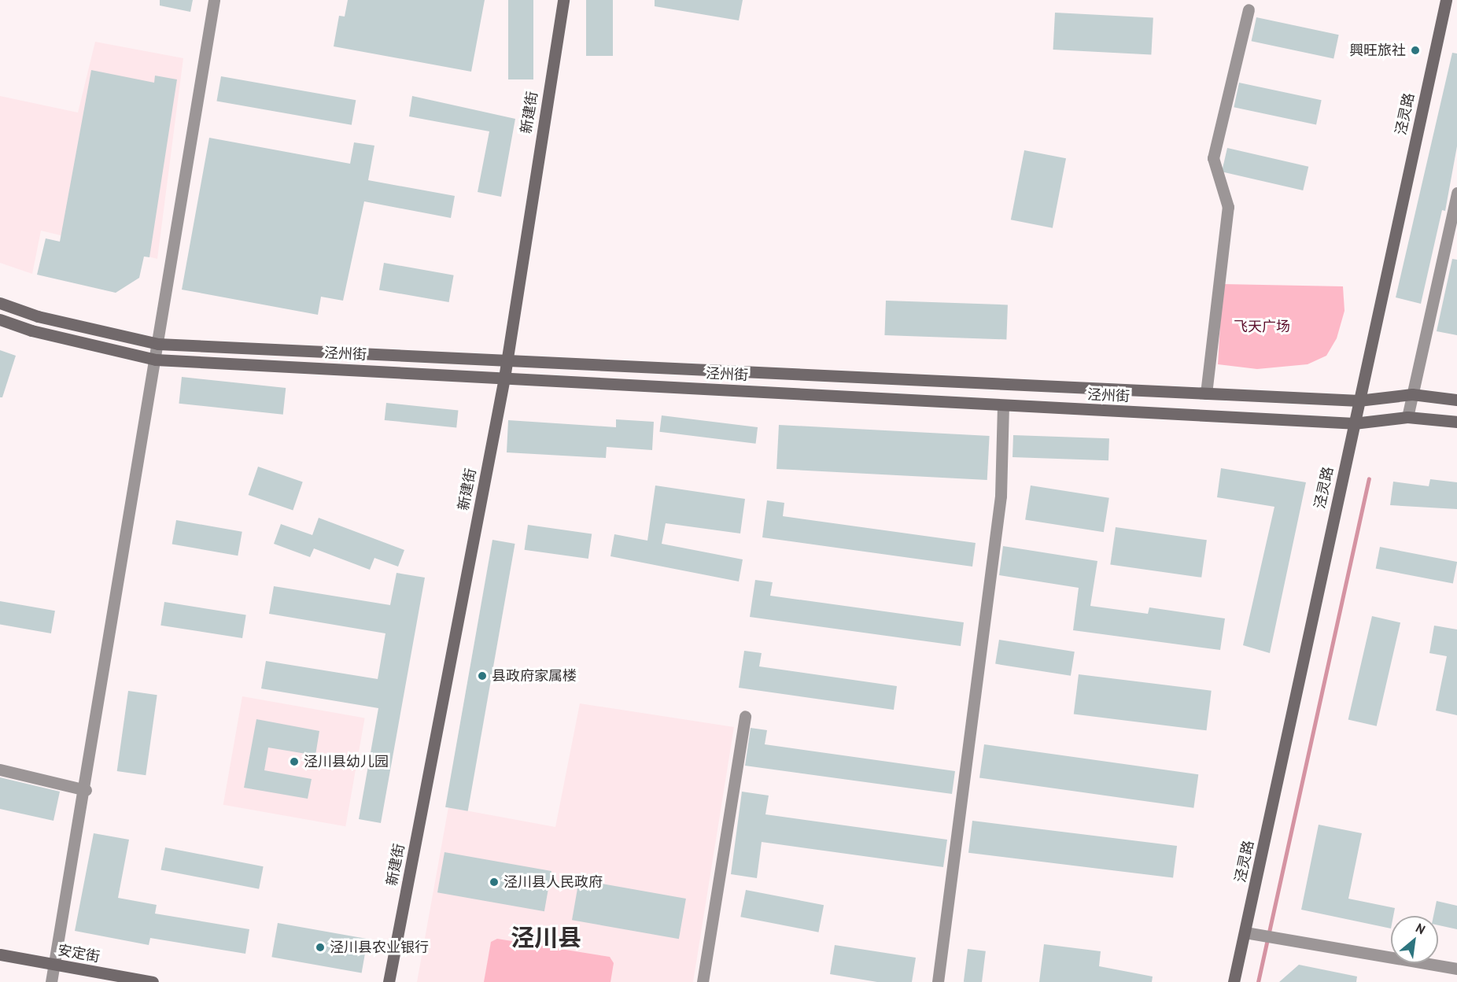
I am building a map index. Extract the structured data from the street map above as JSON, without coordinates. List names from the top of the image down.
{
  "streets": {
    "main road": [
      "新建街",
      "泾灵路",
      "泾州街",
      "安定街"
    ]
  },
  "crossings": [
    ["新建街", "泾州街"],
    ["泾灵路", "泾州街"]
  ],
  "districts": ["泾川县"],
  "parks": ["飞天广场"],
  "places": [
    "興旺旅社",
    "县政府家属楼",
    "泾川县幼儿园",
    "泾川县人民政府",
    "泾川县农业银行"
  ],
  "north": "top right"
}
